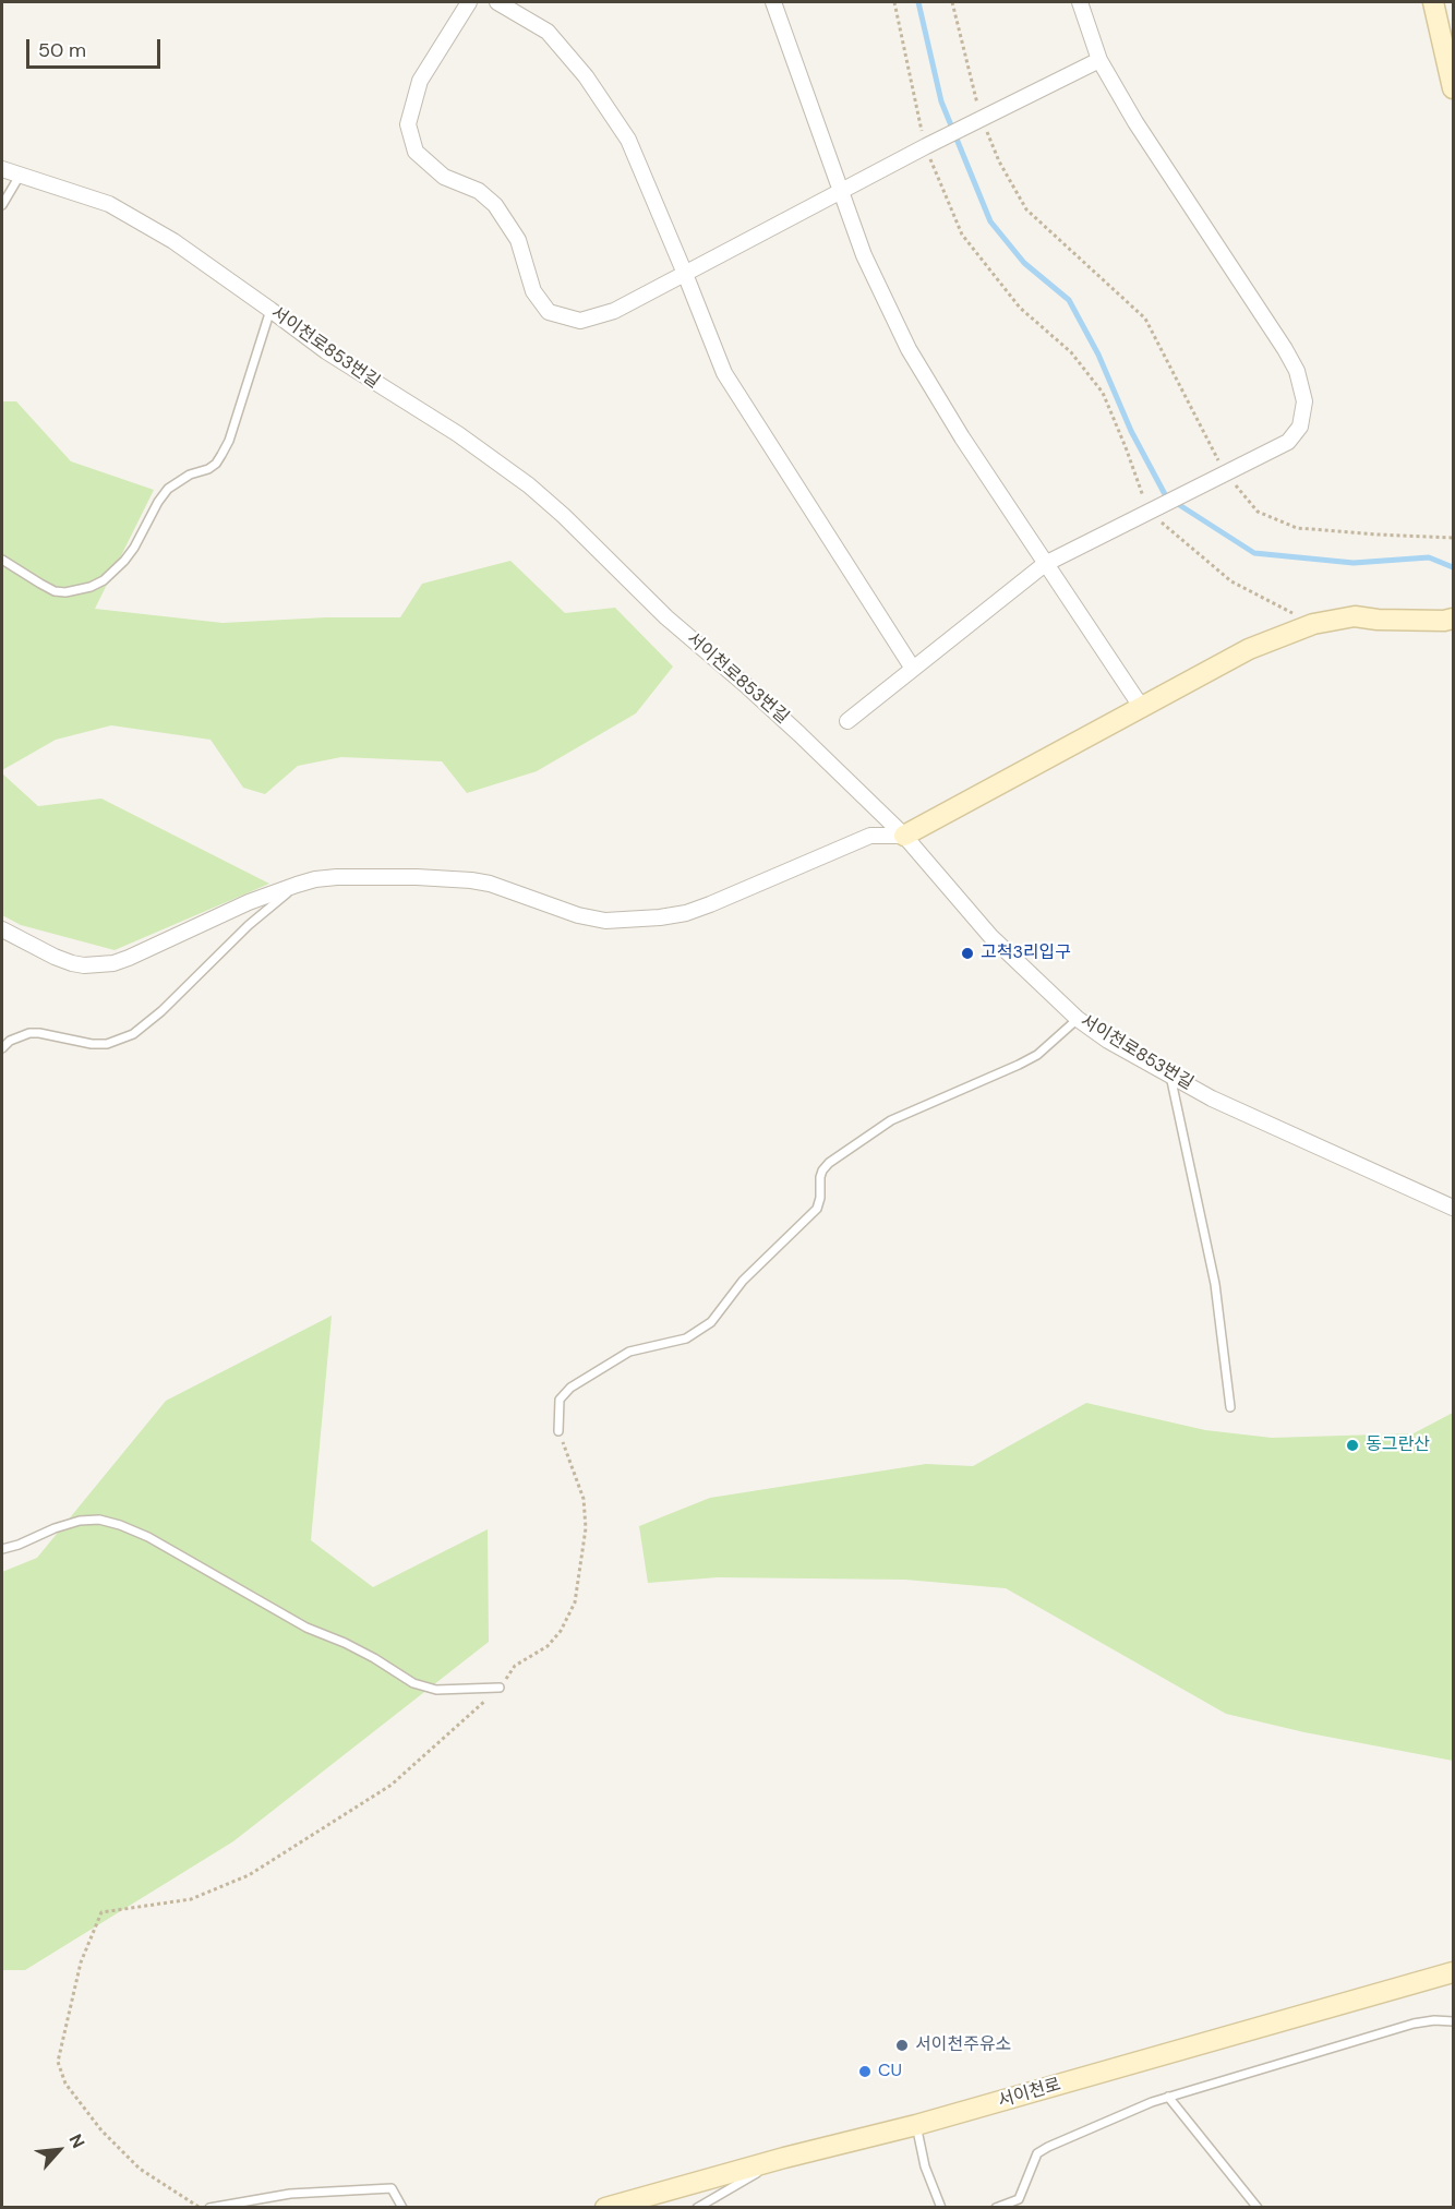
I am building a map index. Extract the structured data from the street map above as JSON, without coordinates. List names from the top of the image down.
{
  "streets": {
    "main road": ["서이천로"],
    "street": ["서이천로853번길"]
  },
  "places": [
    "고척3리입구",
    "동그란산",
    "서이천주유소",
    "CU"
  ],
  "scale_bar": "50 m",
  "north": "top right"
}
